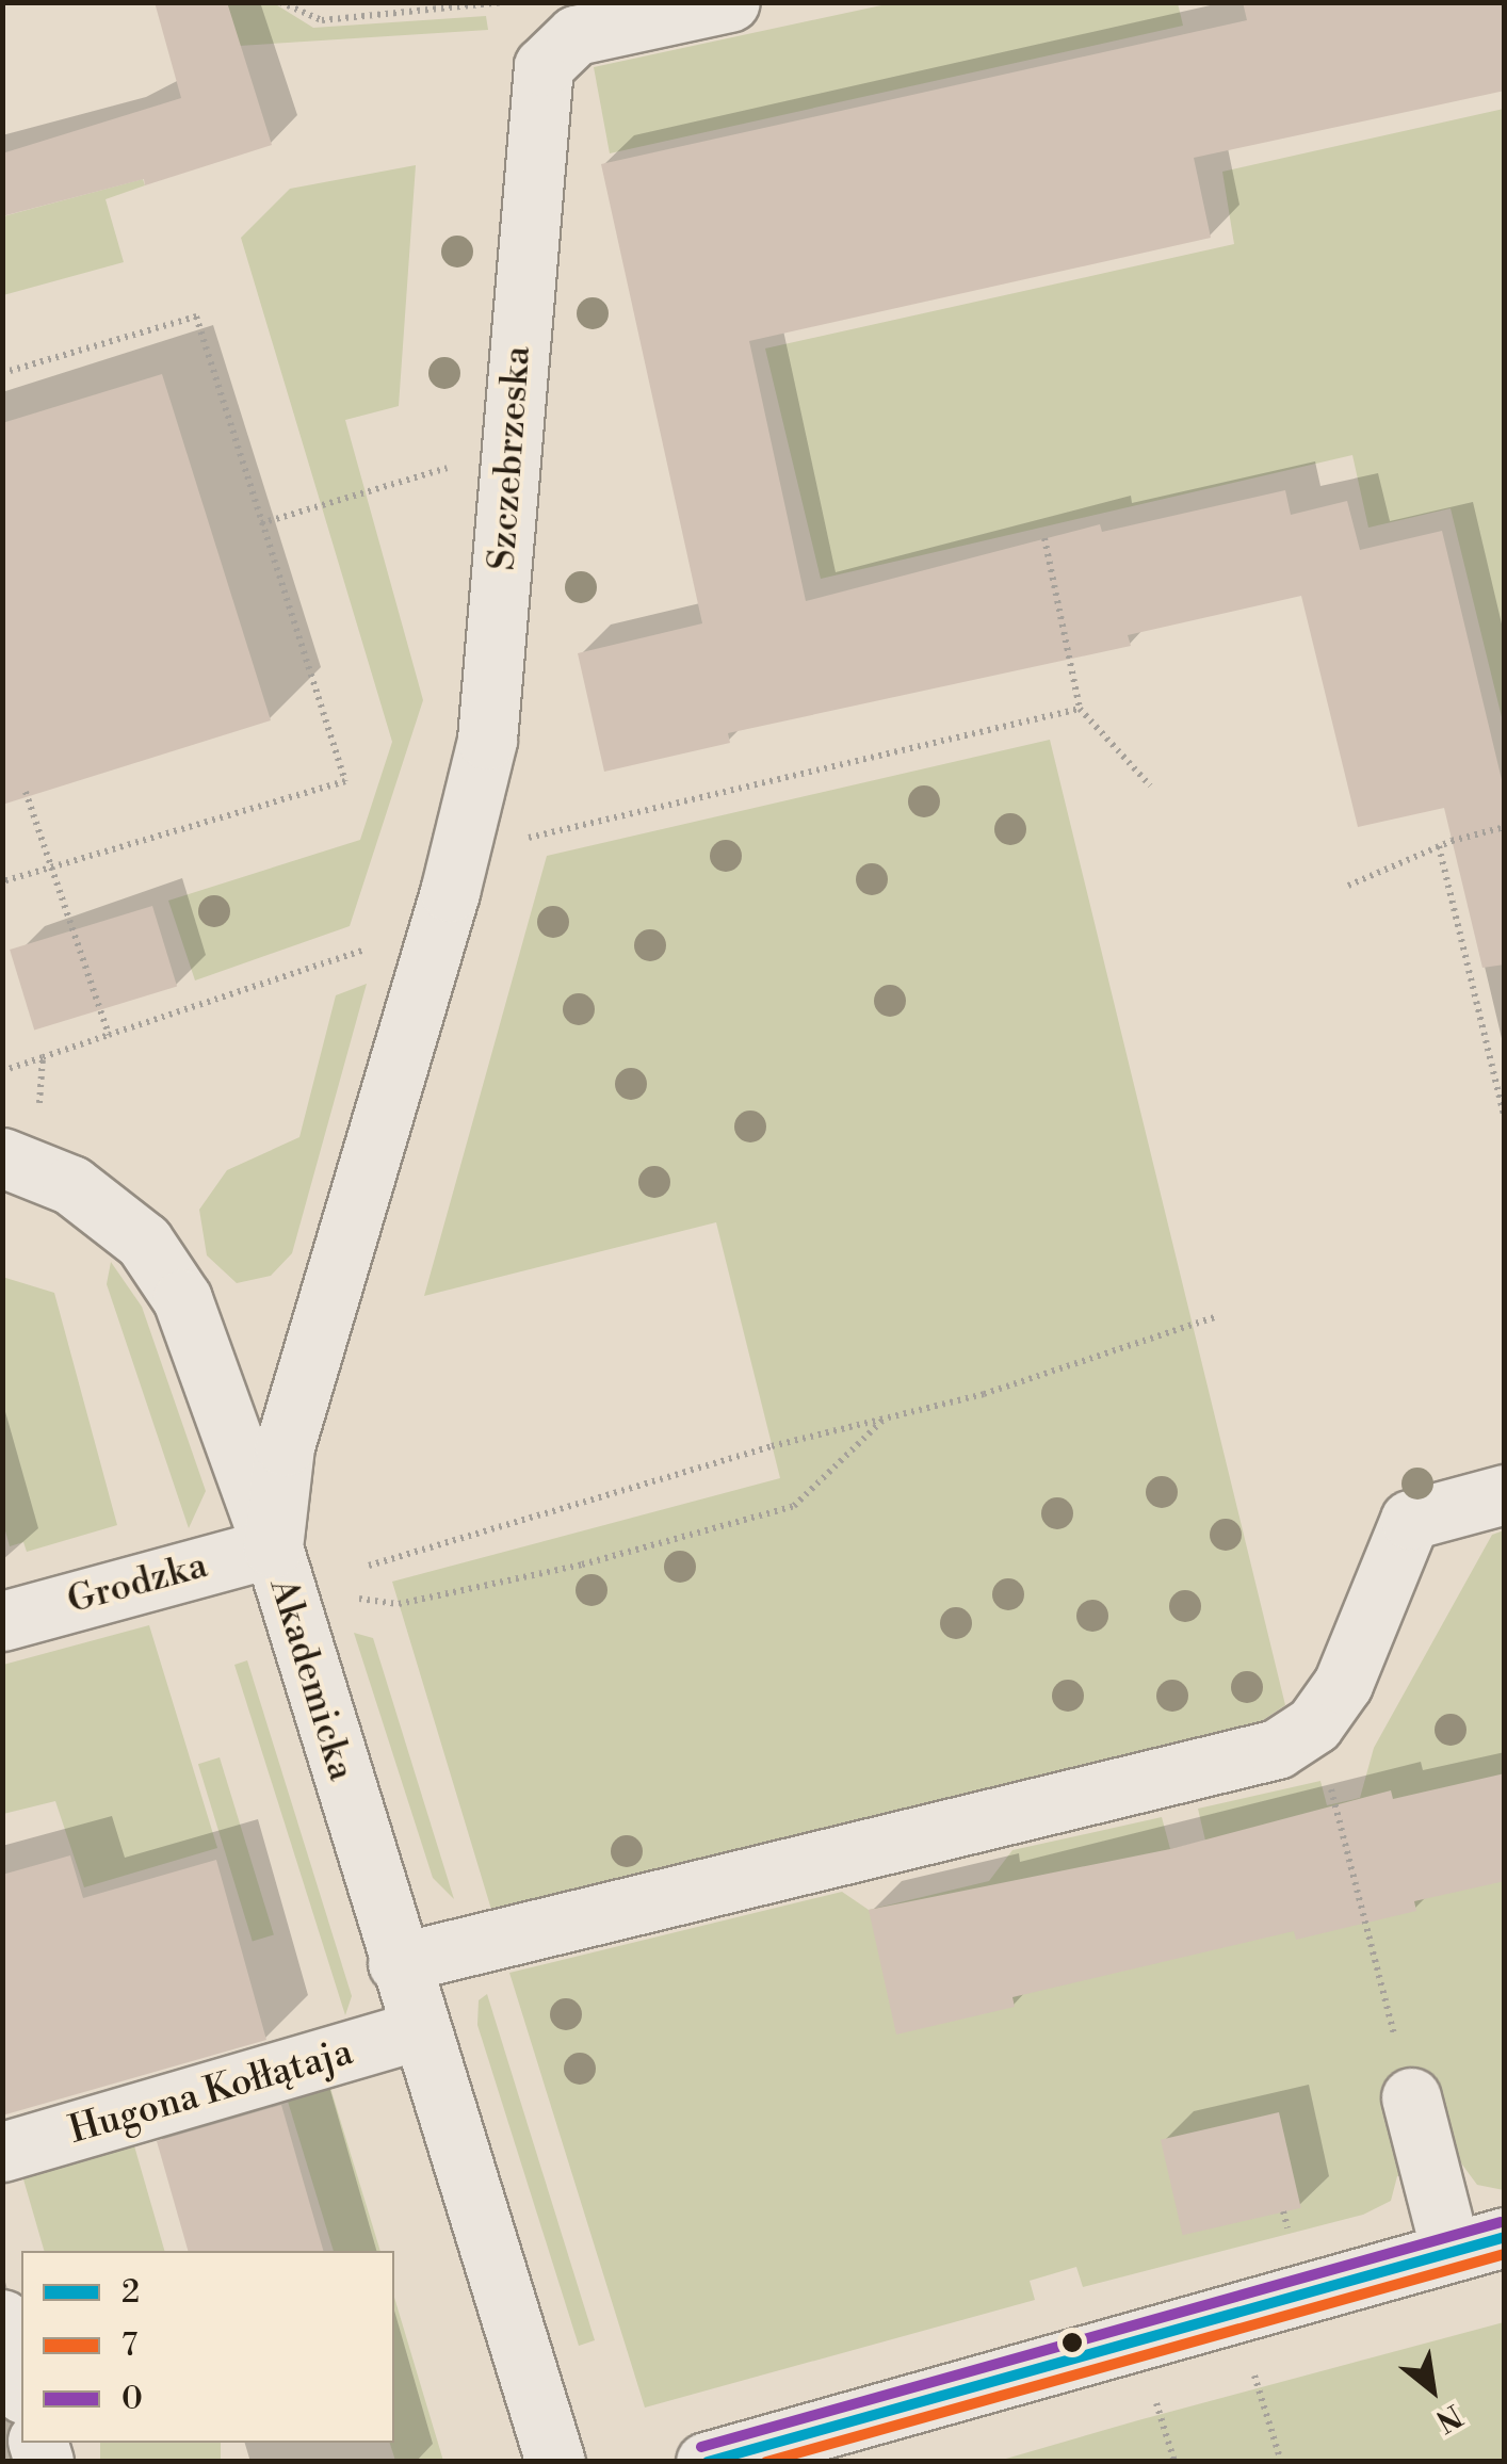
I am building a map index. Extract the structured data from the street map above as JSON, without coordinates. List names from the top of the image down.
{
  "streets": {
    "street": [
      "Szczebrzeska",
      "Grodzka",
      "Akademicka",
      "Hugona Kołłątaja"
    ]
  },
  "crossings": [
    ["Szczebrzeska", "Akademicka"],
    ["Grodzka", "Akademicka"],
    ["Akademicka", "Hugona Kołłątaja"]
  ],
  "lines": ["transit line 0", "transit line 2", "transit line 7"],
  "legend": ["2", "7", "0"],
  "north": "bottom right"
}
